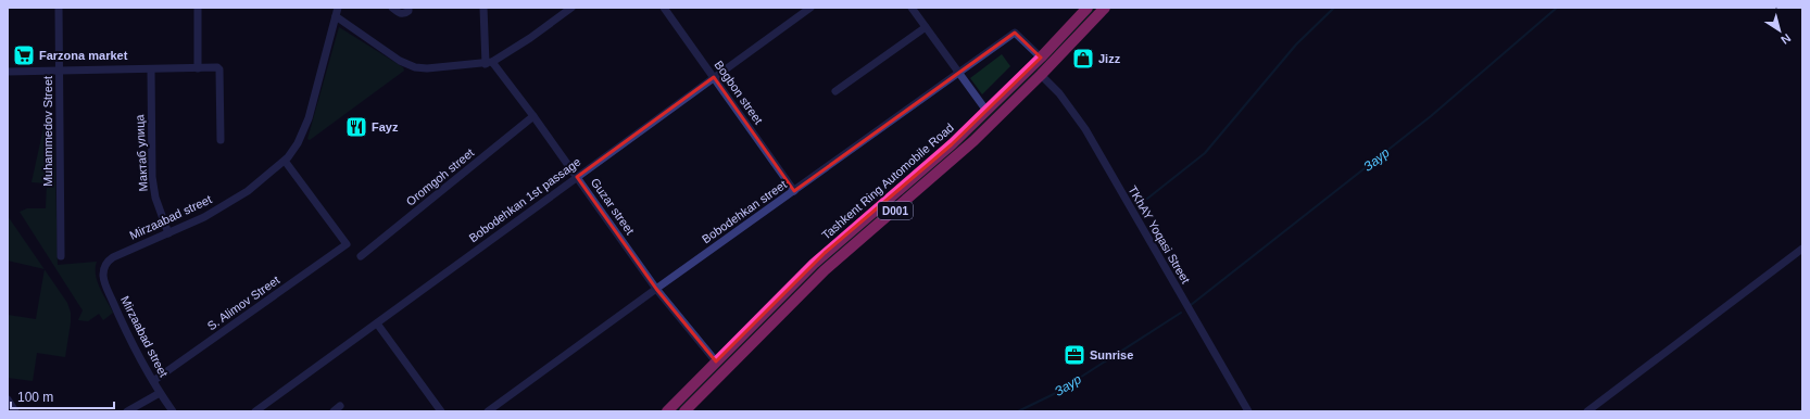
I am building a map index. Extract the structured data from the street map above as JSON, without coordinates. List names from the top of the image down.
{
  "streets": {
    "highway": ["Tashkent Ring Automobile Road", "D001"],
    "street": [
      "Bogbon street",
      "Muhammedov Street",
      "Мактаб улица",
      "Oromgoh street",
      "Bobodehkan 1st passage",
      "Guzar street",
      "Bobodehkan street",
      "Mirzaаbаd street",
      "TKhAY Yoqasi Street",
      "S. Alimov Street",
      "Mirzaabad street"
    ]
  },
  "crossings": [
    ["Bogbon street", "Bobodehkan 1st passage"],
    ["Bogbon street", "Bobodehkan street"],
    ["Мактаб улица", "Mirzaаbаd street"],
    ["Oromgoh street", "Guzar street"],
    ["Tashkent Ring Automobile Road", "Guzar street"],
    ["Tashkent Ring Automobile Road", "Bobodehkan street"],
    ["Bobodehkan 1st passage", "Guzar street"],
    ["Guzar street", "Bobodehkan street"],
    ["D001", "TKhAY Yoqasi Street"],
    ["Mirzaаbаd street", "S. Alimov Street"],
    ["Mirzaаbаd street", "Mirzaabad street"],
    ["S. Alimov Street", "Mirzaabad street"]
  ],
  "water": ["Заур"],
  "places": {
    "supermarket": ["Farzona market"],
    "shop": ["Jizz"],
    "restaurant": ["Fayz"],
    "office": ["Sunrise"]
  },
  "scale_bar": "100 m",
  "north": "bottom right"
}
